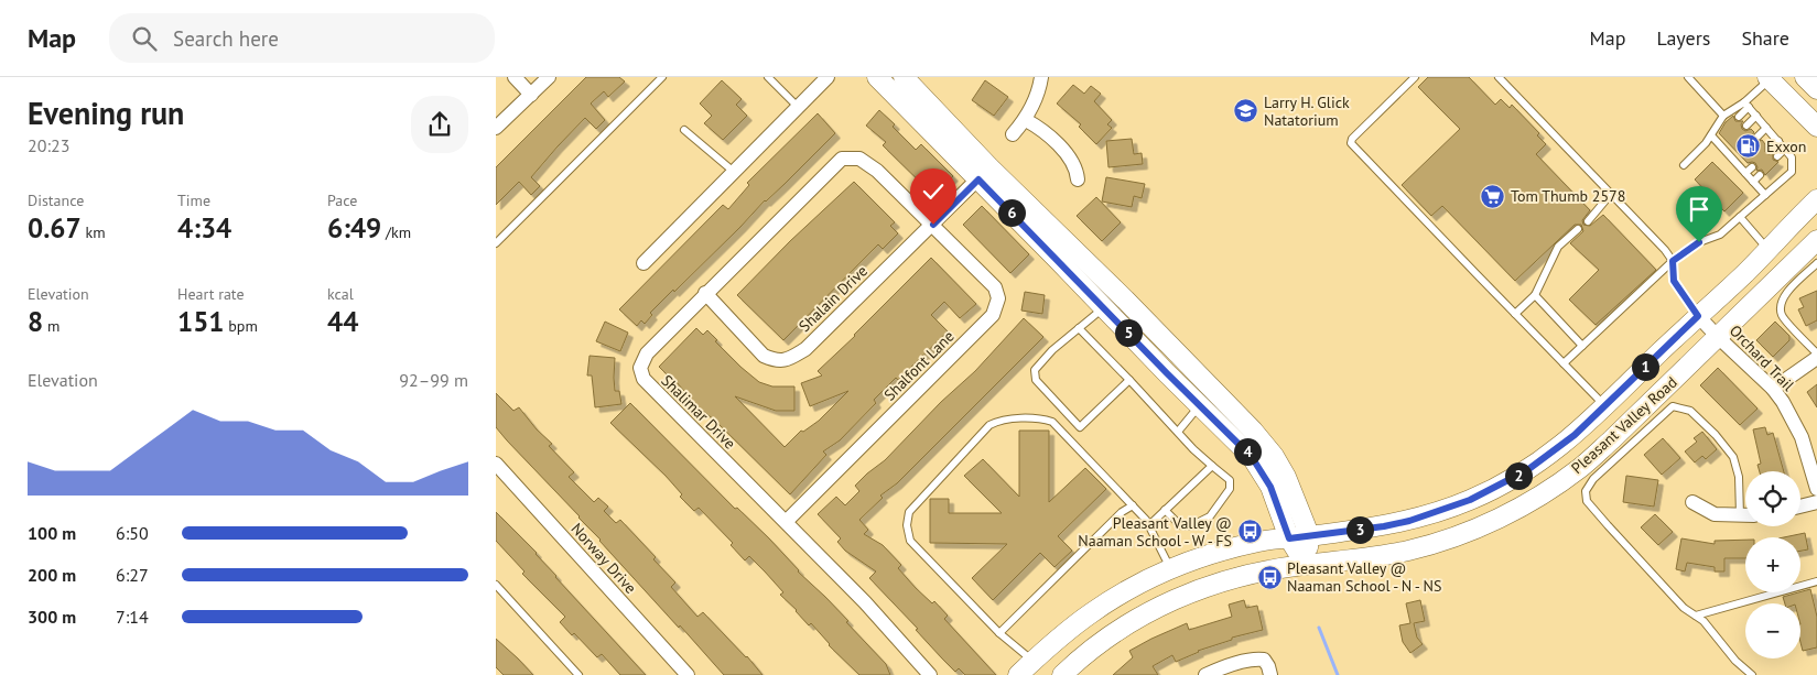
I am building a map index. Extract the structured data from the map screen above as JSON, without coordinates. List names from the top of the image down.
{
  "streets": {
    "main road": ["Pleasant Valley Road"],
    "street": [
      "Shalain Drive",
      "Orchard Trail",
      "Shalfont Lane",
      "Shalimar Drive",
      "Norway Drive"
    ]
  },
  "crossings": [
    ["Shalain Drive", "Shalfont Lane"],
    ["Shalain Drive", "Shalimar Drive"],
    ["Orchard Trail", "Pleasant Valley Road"],
    ["Shalfont Lane", "Shalimar Drive"]
  ],
  "places": {
    "school or university": ["Larry H. Glick Natatorium"],
    "fuel station": ["Exxon"],
    "supermarket": ["Tom Thumb 2578"],
    "bus stop": ["Pleasant Valley @ Naaman School - W - FS", "Pleasant Valley @ Naaman School - N - NS"]
  },
  "page": {
    "header": "Map",
    "search": "Search here",
    "nav": ["Map", "Layers", "Share"],
    "heading": ["Evening run", "20:23"],
    "stats": [
      ["Distance", "0.67 km"],
      ["Time", "4:34"],
      ["Pace", "6:49 /km"],
      ["Elevation", "8 m"],
      ["Heart rate", "151 bpm"],
      ["kcal", "44"]
    ],
    "pins": [
      "6",
      "5",
      "1",
      "4",
      "2",
      "3"
    ],
    "chart": ["Elevation", "92–99 m"],
    "map_buttons": ["+", "−"],
    "list": [
      {
        "name": "100 m",
        "note": "6:50"
      },
      {
        "name": "200 m",
        "note": "6:27"
      },
      {
        "name": "300 m",
        "note": "7:14"
      }
    ]
  }
}
